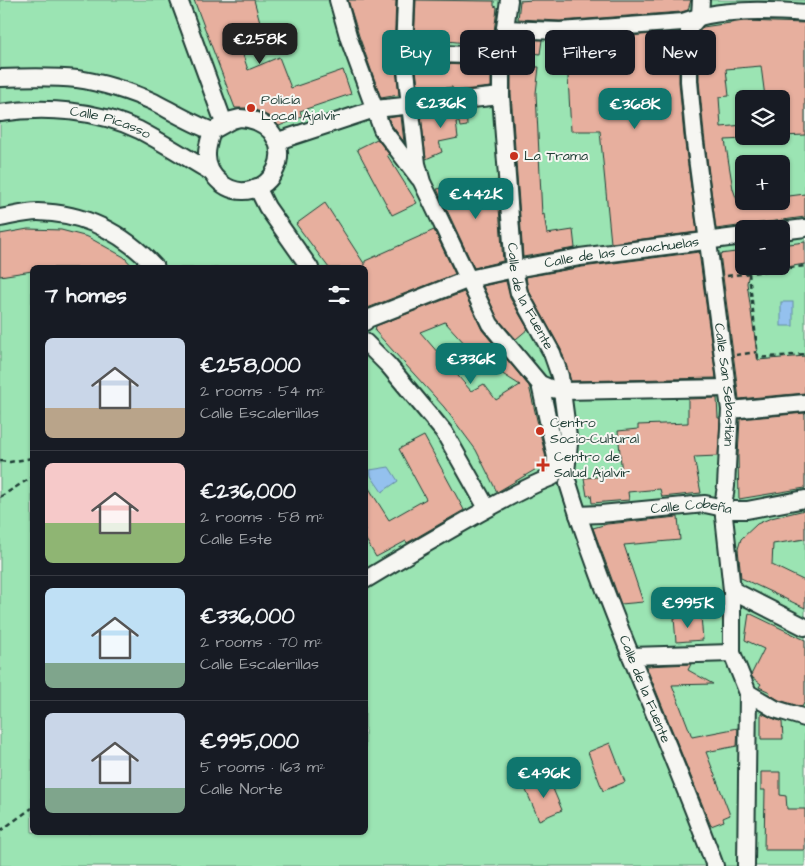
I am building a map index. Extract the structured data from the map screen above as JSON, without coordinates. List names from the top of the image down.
{
  "streets": {
    "street": [
      "Calle Picasso",
      "Calle de las Covachuelas",
      "Calle de la Fuente",
      "Calle San Sebastián",
      "Calle Cobeña"
    ]
  },
  "crossings": [
    ["Calle de las Covachuelas", "Calle de la Fuente"],
    ["Calle de las Covachuelas", "Calle San Sebastián"],
    ["Calle de la Fuente", "Calle Cobeña"],
    ["Calle San Sebastián", "Calle Cobeña"]
  ],
  "places": {
    "other": ["Policía Local Ajalvir", "La Trama", "Centro Socio-Cultural"],
    "health": ["Centro de Salud Ajalvir"]
  },
  "page": {
    "price": [
      "€258K",
      "€236K",
      "€368K",
      "€442K",
      "€336K",
      "€995K",
      "€496K"
    ],
    "chip": [
      "Buy",
      "Rent",
      "Filters",
      "New"
    ],
    "map_buttons": ["+", "−"],
    "heading": "7 homes",
    "list": [
      {
        "name": "€258,000",
        "note": "2 rooms · 54 m² · Calle Escalerillas"
      },
      {
        "name": "€236,000",
        "note": "2 rooms · 58 m² · Calle Este"
      },
      {
        "name": "€336,000",
        "note": "2 rooms · 70 m² · Calle Escalerillas"
      },
      {
        "name": "€995,000",
        "note": "5 rooms · 163 m² · Calle Norte"
      }
    ]
  }
}
